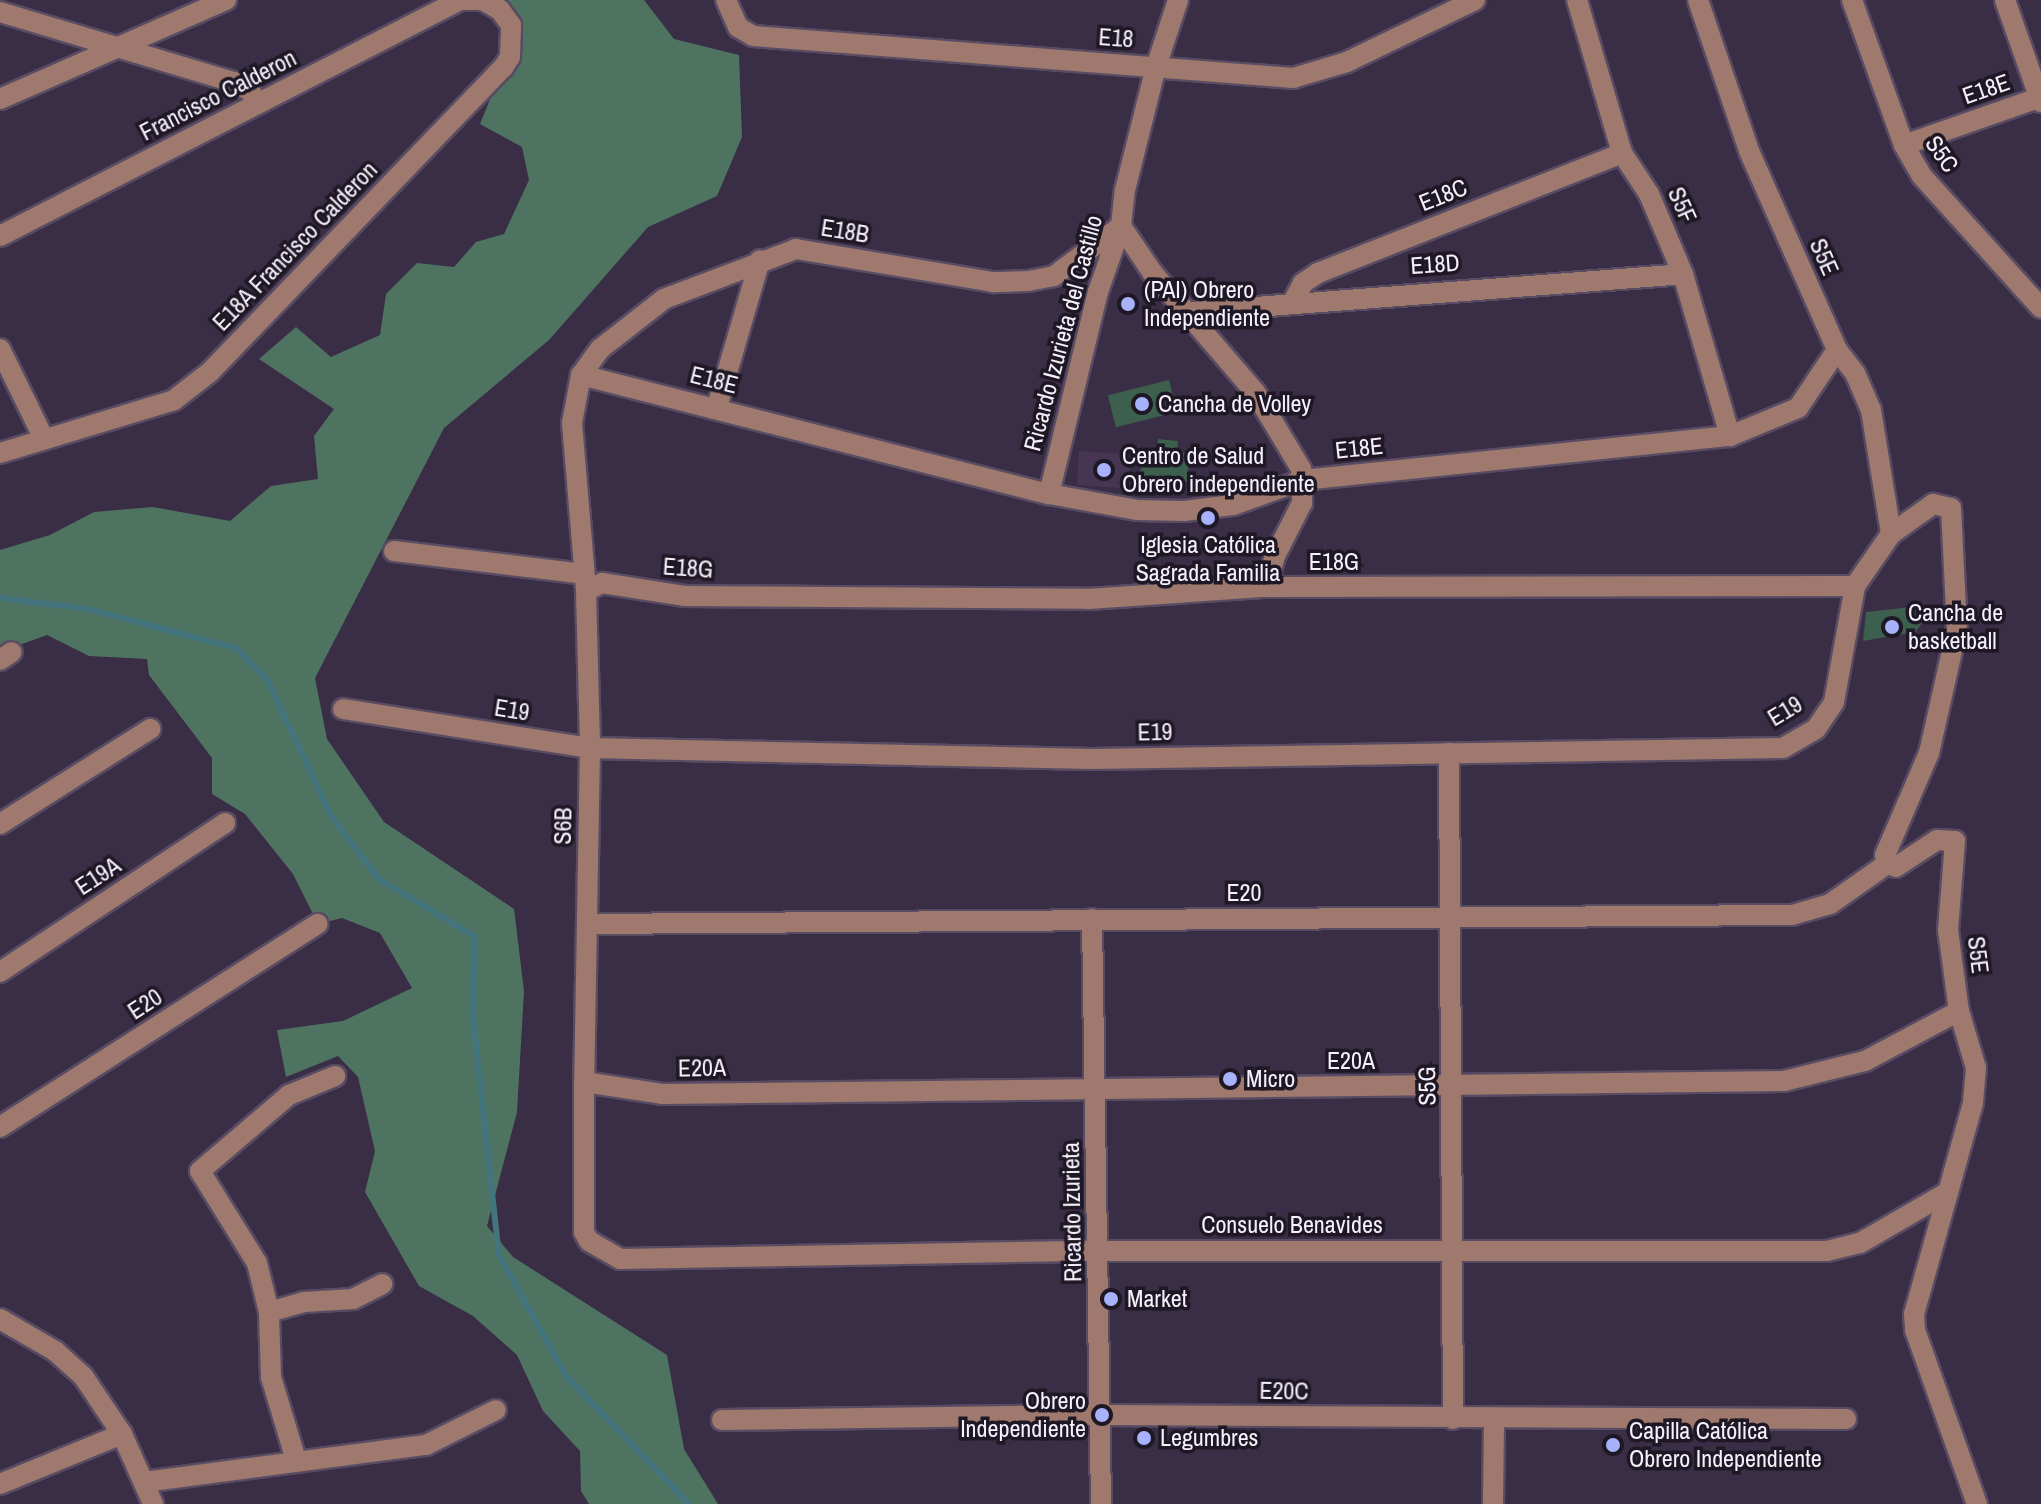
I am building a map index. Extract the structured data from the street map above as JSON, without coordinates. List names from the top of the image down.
{
  "streets": {
    "street": [
      "E18",
      "E18E",
      "Francisco Calderon",
      "S5C",
      "E18C",
      "S5F",
      "E18B",
      "E18A Francisco Calderon",
      "S5E",
      "E18D",
      "Ricardo Izurieta del Castillo",
      "E18G",
      "E19",
      "S6B",
      "E19A",
      "E20",
      "E20A",
      "S5G",
      "Ricardo Izurieta",
      "Consuelo Benavides",
      "E20C"
    ]
  },
  "crossings": [
    ["E18", "Ricardo Izurieta del Castillo"],
    ["E18E", "S5C"],
    ["E18E", "S5F"],
    ["E18E", "E18B"],
    ["E18E", "S5E"],
    ["E18E", "Ricardo Izurieta del Castillo"],
    ["E18E", "S6B"],
    ["Francisco Calderon", "E18A Francisco Calderon"],
    ["E18C", "S5F"],
    ["E18C", "E18D"],
    ["S5F", "E18D"],
    ["E18B", "Ricardo Izurieta del Castillo"],
    ["E18B", "S6B"],
    ["S5E", "E20"],
    ["S5E", "E20A"],
    ["S5E", "Consuelo Benavides"],
    ["E18G", "E19"],
    ["E18G", "S6B"],
    ["E19", "S6B"],
    ["E19", "S5G"],
    ["S6B", "E20"],
    ["S6B", "E20A"],
    ["S6B", "Consuelo Benavides"],
    ["E20", "S5G"],
    ["E20", "Ricardo Izurieta"],
    ["E20A", "S5G"],
    ["E20A", "Ricardo Izurieta"],
    ["S5G", "Consuelo Benavides"],
    ["S5G", "E20C"],
    ["Ricardo Izurieta", "Consuelo Benavides"],
    ["Ricardo Izurieta", "E20C"]
  ],
  "places": [
    "(PAI) Obrero Independiente",
    "Cancha de Volley",
    "Centro de Salud Obrero independiente",
    "Iglesia Católica Sagrada Familia",
    "Cancha de basketball",
    "Micro",
    "Market",
    "Obrero Independiente",
    "Legumbres",
    "Capilla Católica Obrero Independiente"
  ]
}
